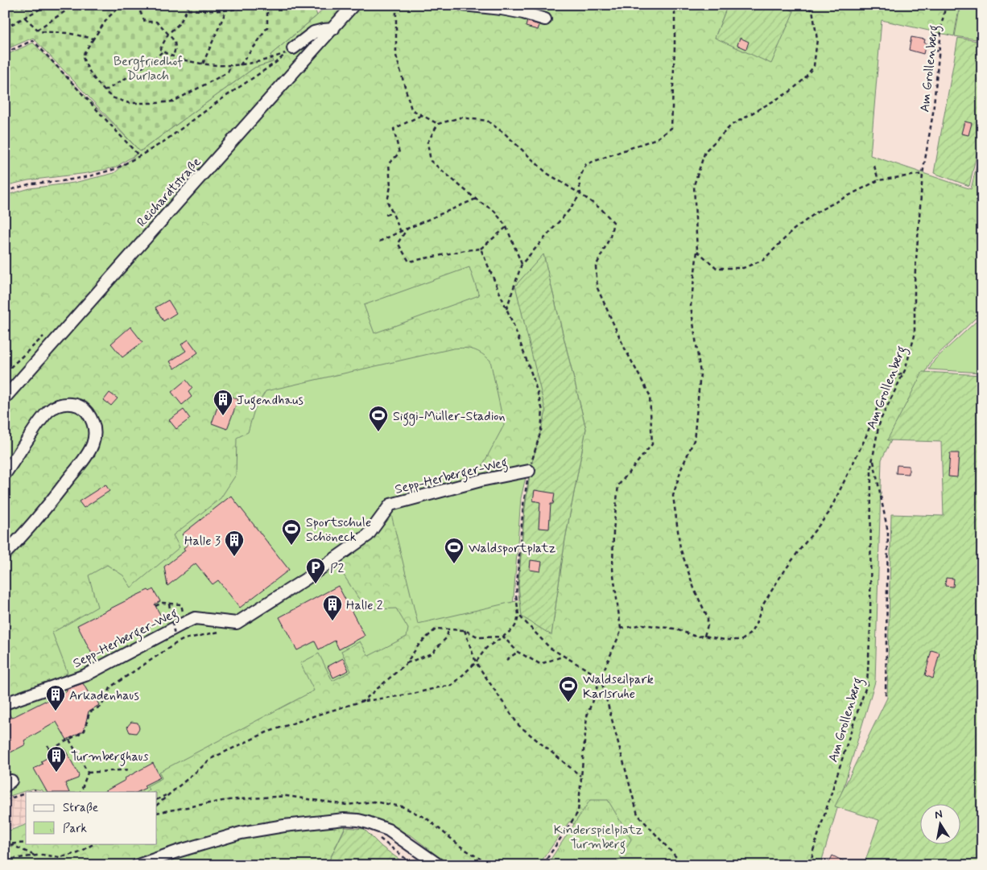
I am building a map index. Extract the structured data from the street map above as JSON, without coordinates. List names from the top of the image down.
{
  "streets": {
    "street": ["Reichardtstraße", "Sepp-Herberger-Weg"],
    "path": ["Am Grollenberg"]
  },
  "parks": ["Bergfriedhof Durlach", "Kinderspielplatz Turmberg"],
  "places": {
    "building": [
      "Jugendhaus",
      "Halle 3",
      "Halle 2",
      "Arkadenhaus",
      "Turmberghaus"
    ],
    "sports": [
      "Siggi-Müller-Stadion",
      "Sportschule Schöneck",
      "Waldsportplatz",
      "Waldseilpark Karlsruhe"
    ],
    "parking": ["P2"]
  },
  "legend": ["Straße", "Park"],
  "north": "top"
}
